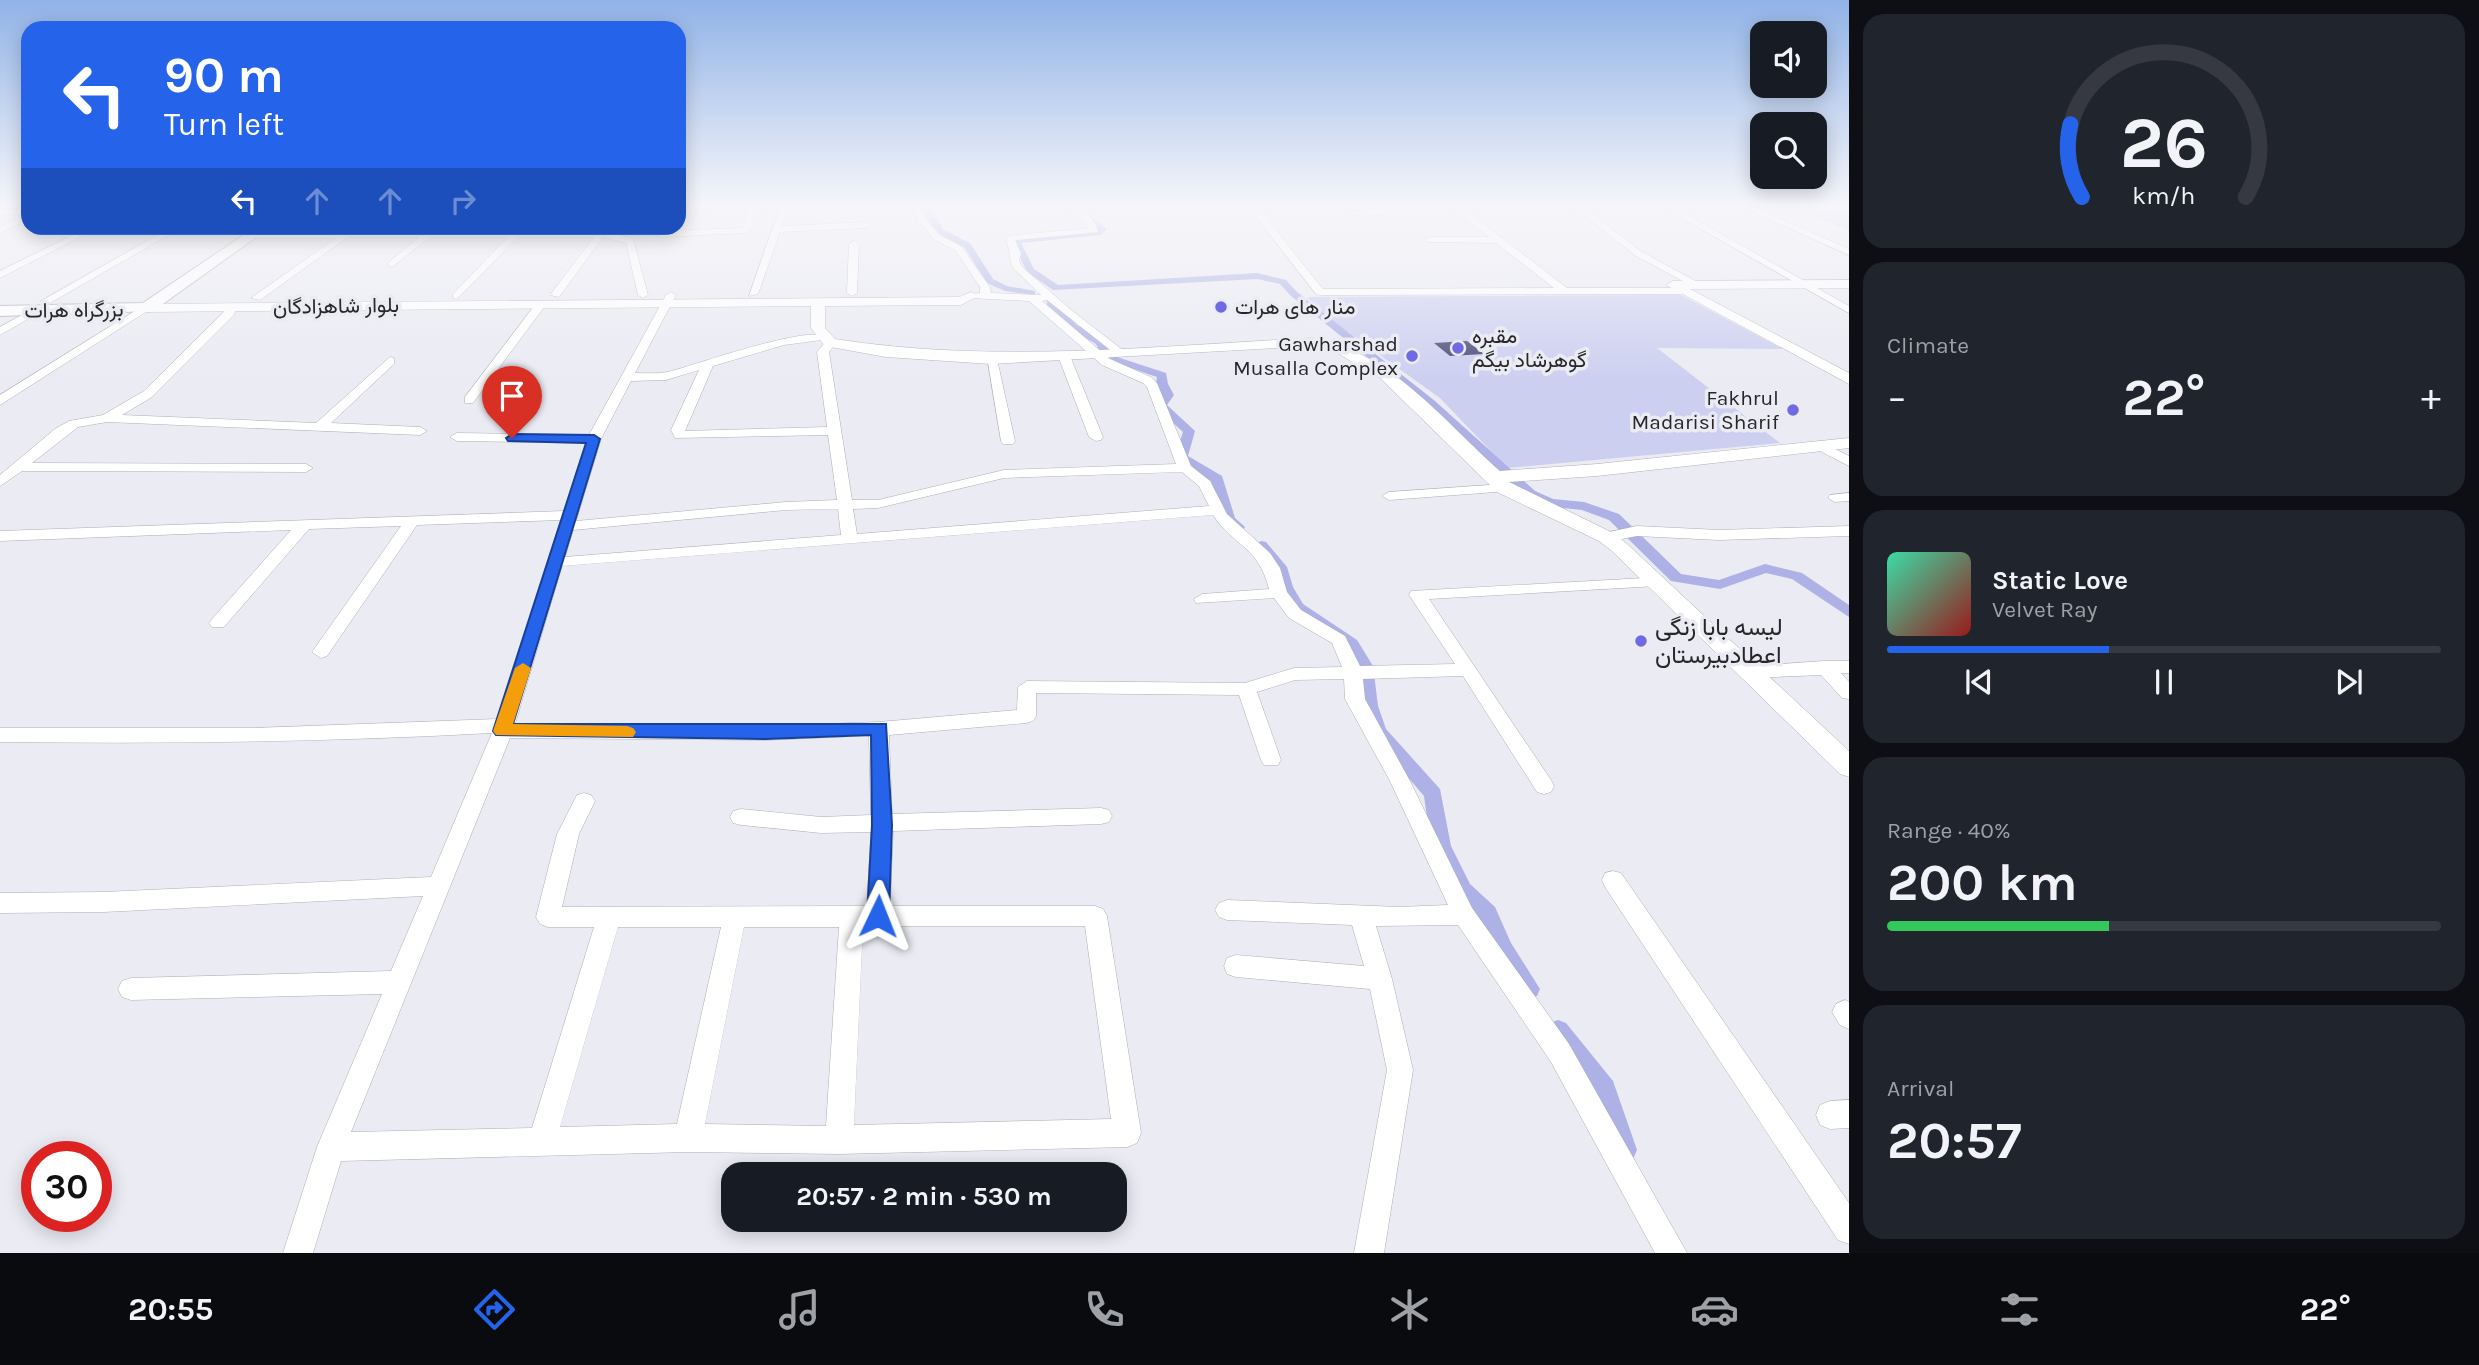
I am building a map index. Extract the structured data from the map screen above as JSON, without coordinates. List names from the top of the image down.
{
  "streets": {
    "highway": ["بزرگراه هرات"],
    "main road": ["بلوار شاهزادگان"]
  },
  "crossings": [
    ["بلوار شاهزادگان", "بزرگراه هرات"]
  ],
  "places": [
    "منار های هرات",
    "مقبره گوهرشاد بیگم",
    "Gawharshad Musalla Complex",
    "Fakhrul Madarisi Sharif",
    "لیسه بابا زنگی اعطادبیرستان"
  ],
  "page": {
    "turn": ["90 m", "Turn left"],
    "tile": [
      "Climate",
      ["Range · 40%", "200 km"],
      ["Arrival", "20:57"]
    ],
    "heat": ["−", "22°", "+"],
    "song": ["Static Love", "Velvet Ray"],
    "limit": "30",
    "trip": "20:57 · 2 min · 530 m",
    "tabs": ["20:55", "22°"],
    "gauge": ["26", "km/h"]
  }
}
